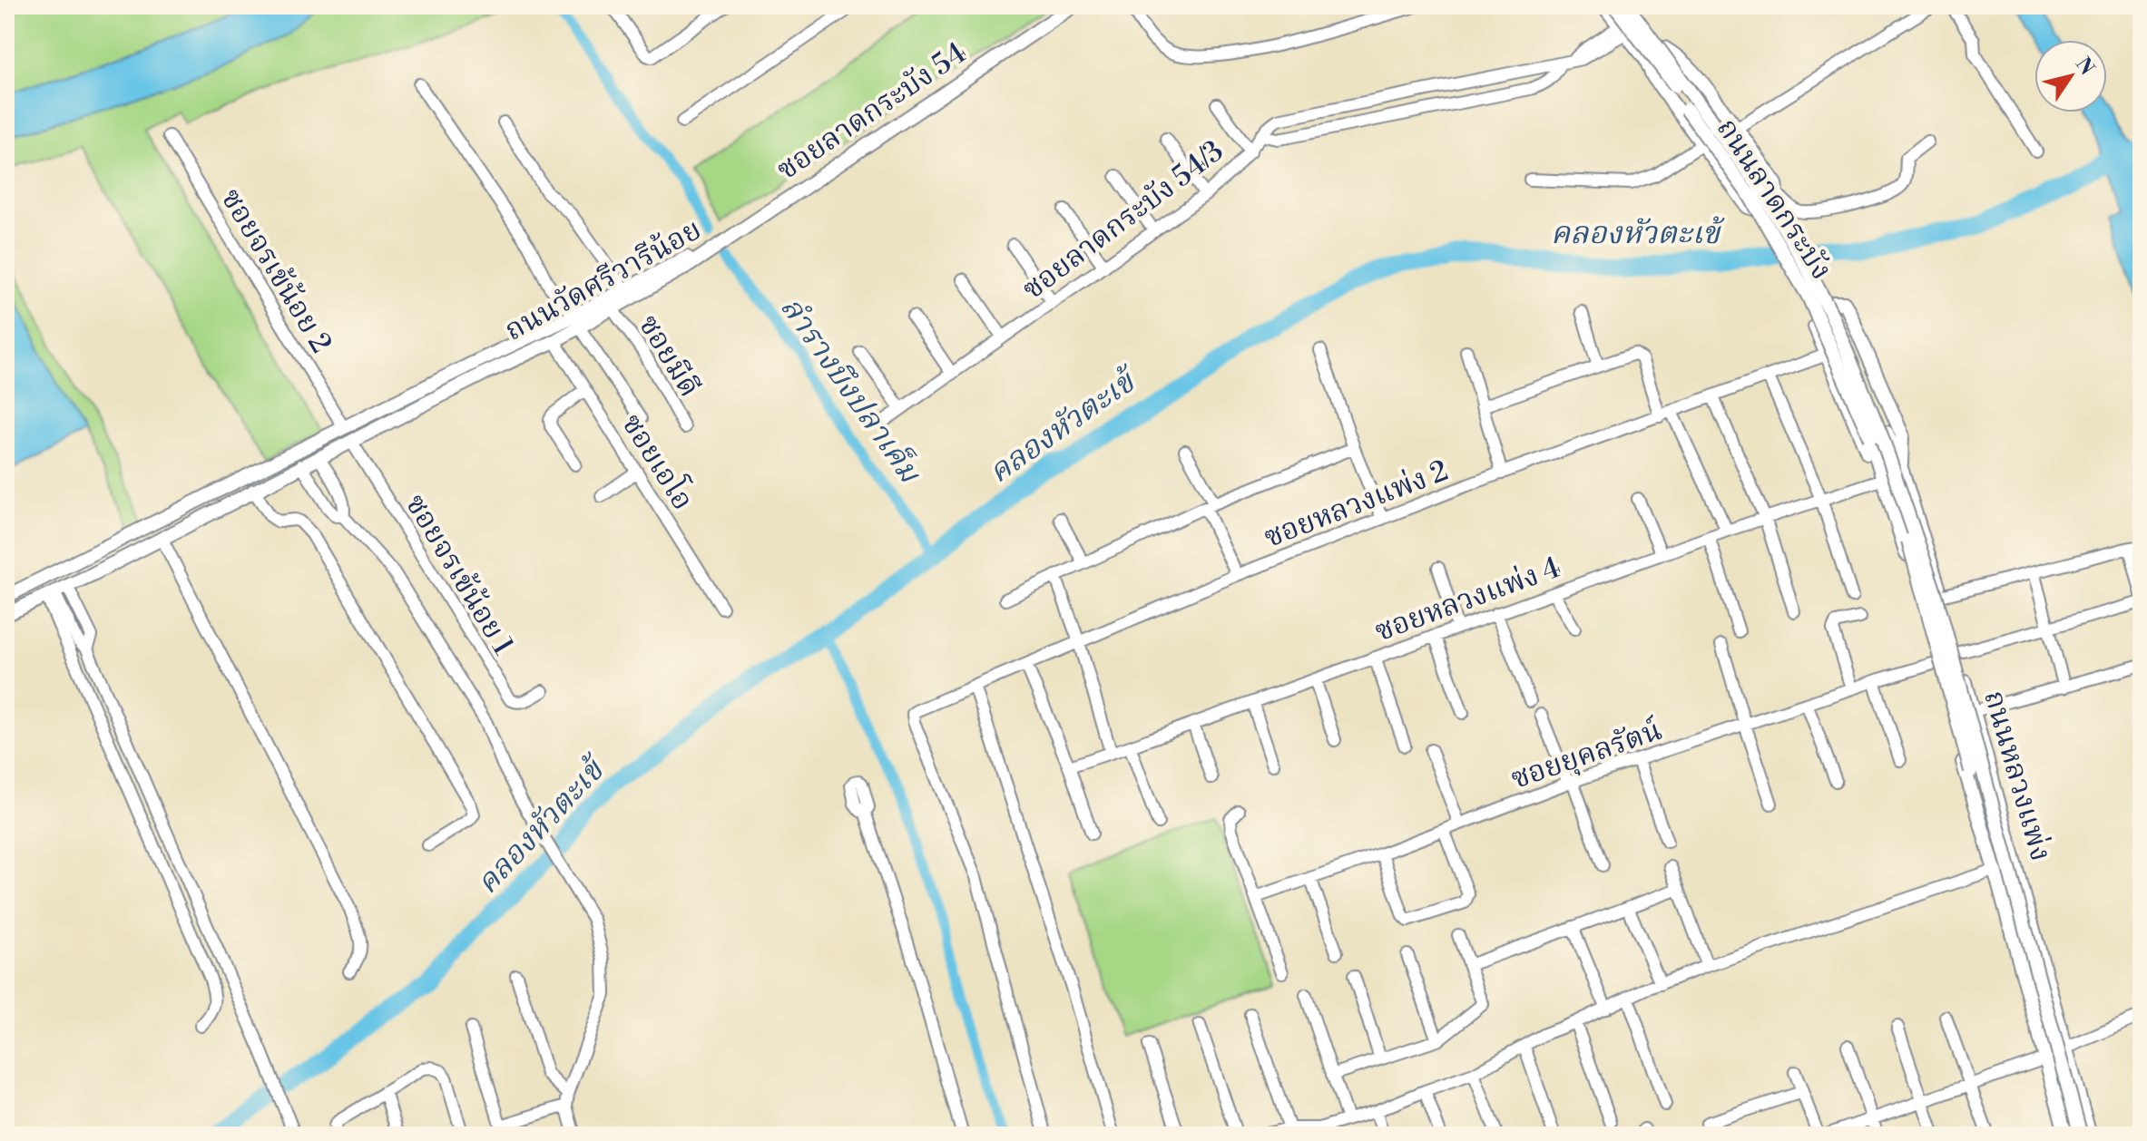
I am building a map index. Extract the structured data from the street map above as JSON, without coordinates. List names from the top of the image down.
{
  "streets": {
    "main road": [
      "ซอยลาดกระบัง 54",
      "ถนนลาดกระบัง",
      "ถนนวัดศรีวารีน้อย",
      "ถนนหลวงแพ่ง"
    ],
    "street": [
      "ซอยลาดกระบัง 54/3",
      "ซอยจรเข้น้อย 2",
      "ซอยมีดี",
      "ซอยเอโอ",
      "ซอยหลวงแพ่ง 2",
      "ซอยจรเข้น้อย 1",
      "ซอยหลวงแพ่ง 4",
      "ซอยยุคลรัตน์"
    ]
  },
  "crossings": [
    ["ซอยลาดกระบัง 54", "ถนนวัดศรีวารีน้อย"],
    ["ถนนลาดกระบัง", "ซอยลาดกระบัง 54/3"],
    ["ถนนลาดกระบัง", "ถนนหลวงแพ่ง"],
    ["ซอยจรเข้น้อย 2", "ถนนวัดศรีวารีน้อย"],
    ["ถนนวัดศรีวารีน้อย", "ซอยมีดี"],
    ["ถนนวัดศรีวารีน้อย", "ซอยเอโอ"],
    ["ถนนวัดศรีวารีน้อย", "ซอยจรเข้น้อย 1"],
    ["ซอยหลวงแพ่ง 4", "ถนนหลวงแพ่ง"],
    ["ซอยยุคลรัตน์", "ถนนหลวงแพ่ง"]
  ],
  "water": ["คลองหัวตะเข้", "ลำรางบึงปลาเค็ม"],
  "north": "top right"
}
